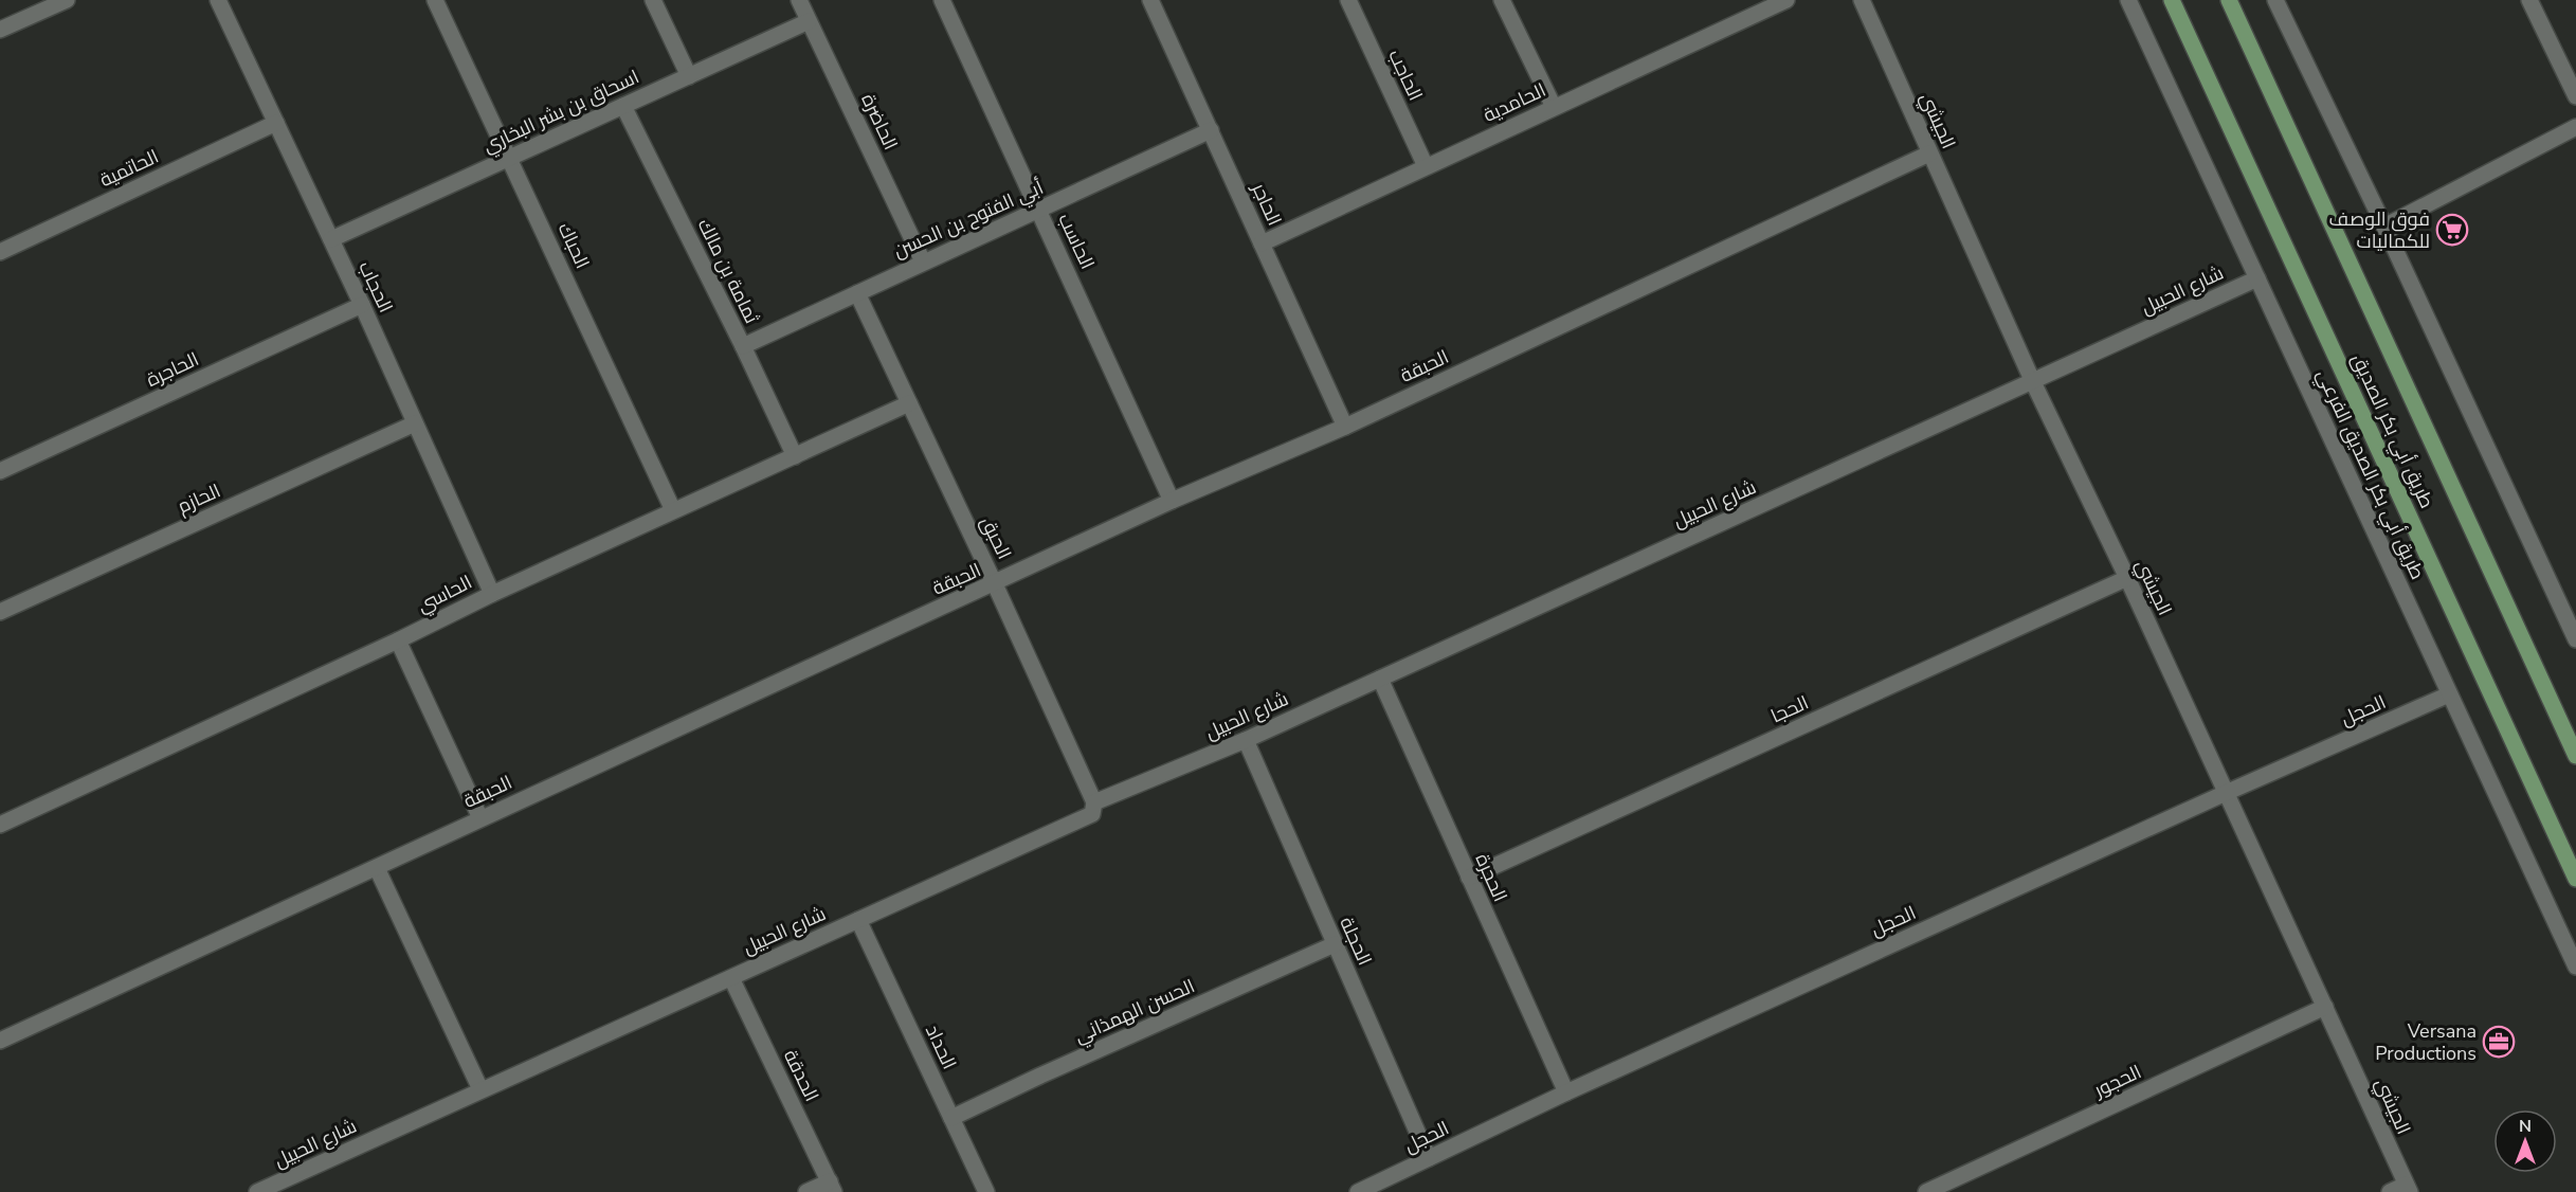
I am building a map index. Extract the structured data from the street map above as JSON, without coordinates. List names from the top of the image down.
{
  "streets": {
    "main road": ["طريق أبي بكر الصديق"],
    "street": [
      "الحاجب",
      "الحامدية",
      "اسحاق بن بشر البخاري",
      "الجيشي",
      "الحاضرة",
      "الحاتمية",
      "الحاجر",
      "أبي الفتوح بن الحسن",
      "الحاسب",
      "الحباك",
      "ثمامة بن مالك",
      "الحجاب",
      "شارع الحبيل",
      "الحبقة",
      "الحاجرة",
      "طريق أبي بكر الصديق الفرعي",
      "الحازم",
      "الحبق",
      "الحاسي",
      "الحجا",
      "الحجل",
      "الحجرة",
      "الحجلة",
      "الحسن الهمذاني",
      "الحداد",
      "الحدقة",
      "الحجور"
    ]
  },
  "crossings": [
    ["الحاجب", "الحامدية"],
    ["الحامدية", "الحاجر"],
    ["اسحاق بن بشر البخاري", "الحاضرة"],
    ["اسحاق بن بشر البخاري", "الحباك"],
    ["اسحاق بن بشر البخاري", "ثمامة بن مالك"],
    ["اسحاق بن بشر البخاري", "الحجاب"],
    ["الجيشي", "شارع الحبيل"],
    ["الجيشي", "الحبقة"],
    ["الجيشي", "الحجا"],
    ["الجيشي", "الحجل"],
    ["الجيشي", "الحجور"],
    ["الحاضرة", "أبي الفتوح بن الحسن"],
    ["الحاتمية", "الحجاب"],
    ["الحاجر", "أبي الفتوح بن الحسن"],
    ["الحاجر", "الحبقة"],
    ["أبي الفتوح بن الحسن", "الحاسب"],
    ["أبي الفتوح بن الحسن", "ثمامة بن مالك"],
    ["أبي الفتوح بن الحسن", "الحبق"],
    ["الحاسب", "الحبقة"],
    ["الحباك", "الحاسي"],
    ["ثمامة بن مالك", "الحاسي"],
    ["الحجاب", "الحاجرة"],
    ["الحجاب", "الحازم"],
    ["الحجاب", "الحاسي"],
    ["شارع الحبيل", "طريق أبي بكر الصديق الفرعي"],
    ["شارع الحبيل", "الحبق"],
    ["شارع الحبيل", "الحجرة"],
    ["شارع الحبيل", "الحجلة"],
    ["شارع الحبيل", "الحداد"],
    ["شارع الحبيل", "الحدقة"],
    ["الحبقة", "الحبق"],
    ["طريق أبي بكر الصديق الفرعي", "الحجل"],
    ["الحبق", "الحاسي"],
    ["الحجا", "الحجرة"],
    ["الحجل", "الحجرة"],
    ["الحجل", "الحجلة"],
    ["الحجلة", "الحسن الهمذاني"],
    ["الحسن الهمذاني", "الحداد"]
  ],
  "places": {
    "supermarket": ["فوق الوصف للكماليات"],
    "office": ["Versana Productions"]
  },
  "north": "top"
}
